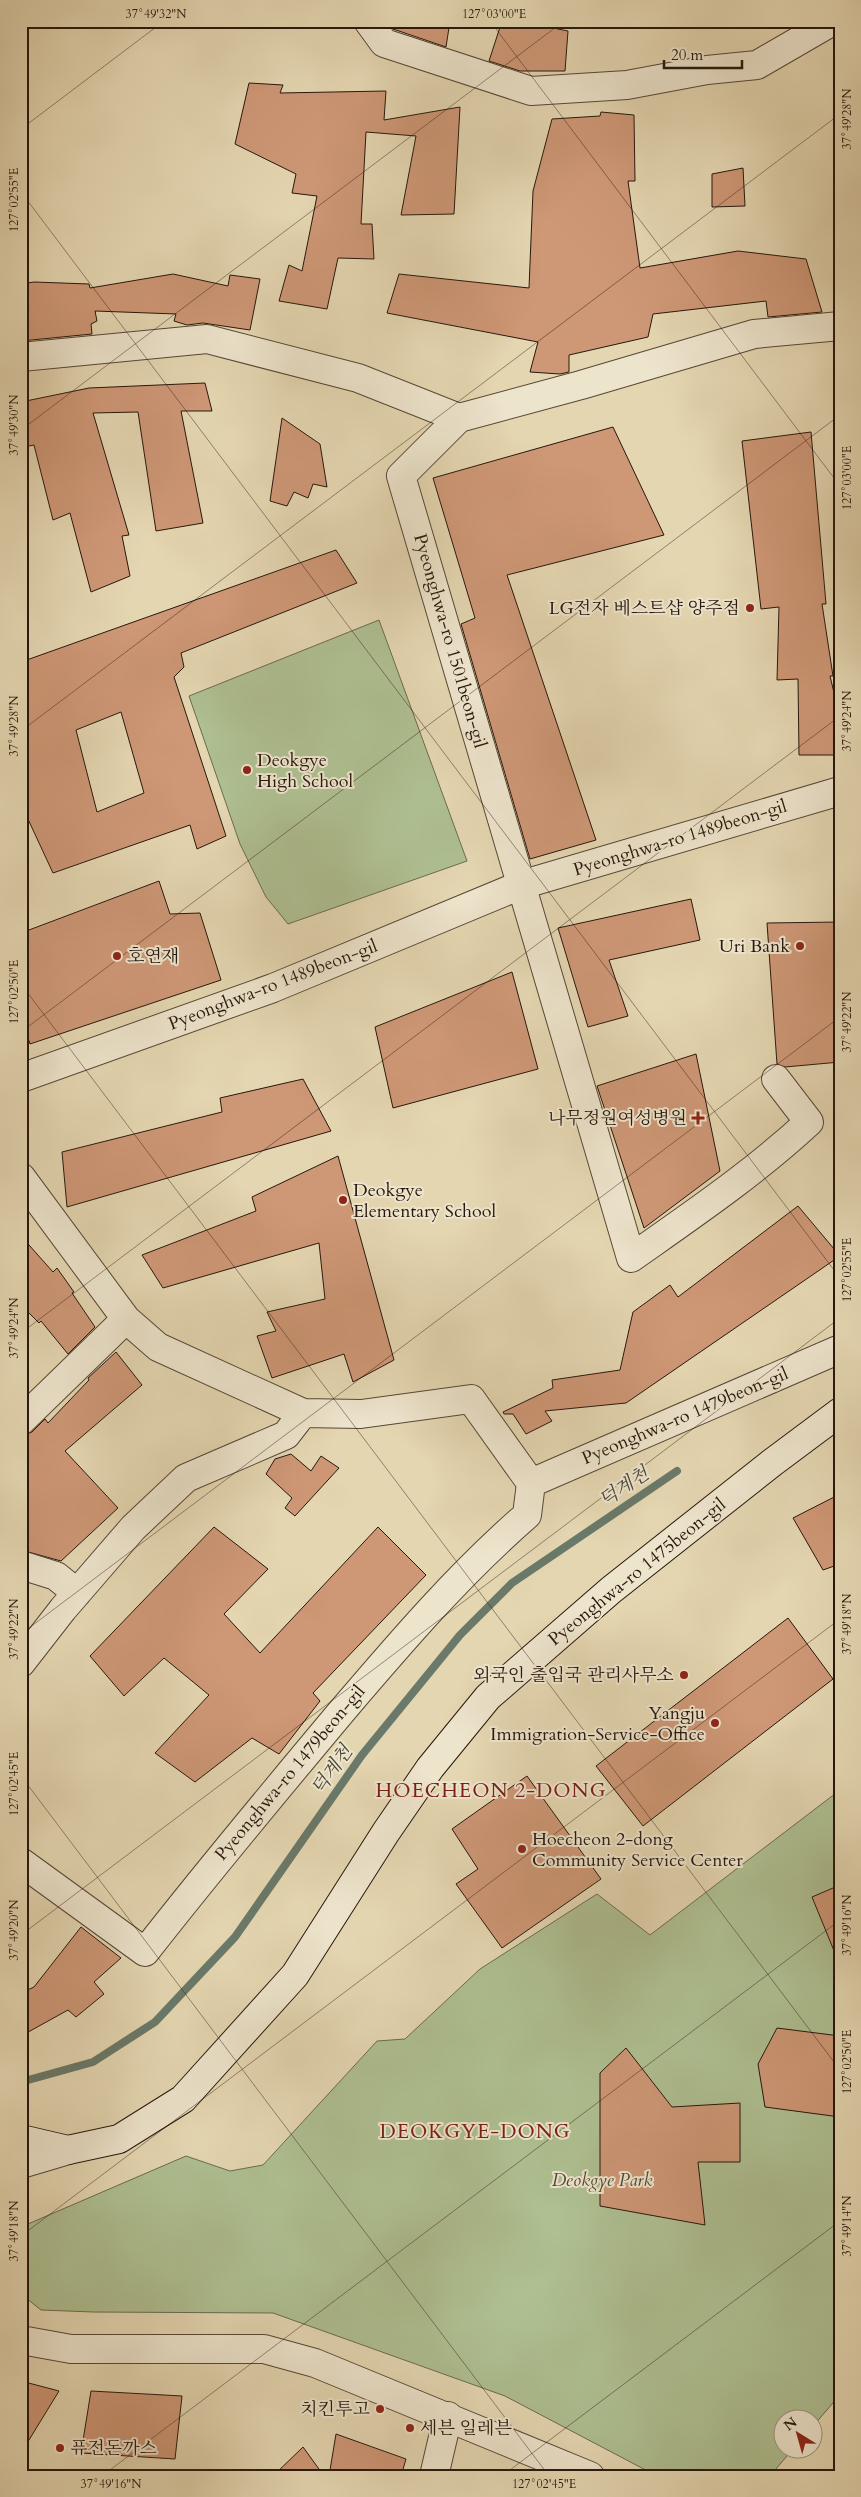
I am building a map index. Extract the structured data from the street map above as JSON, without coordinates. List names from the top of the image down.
{
  "streets": {
    "street": [
      "Pyeonghwa-ro 1501beon-gil",
      "Pyeonghwa-ro 1489beon-gil",
      "Pyeonghwa-ro 1479beon-gil",
      "Pyeonghwa-ro 1475beon-gil"
    ]
  },
  "crossings": [
    ["Pyeonghwa-ro 1501beon-gil", "Pyeonghwa-ro 1489beon-gil"]
  ],
  "districts": ["HOECHEON 2-DONG", "DEOKGYE-DONG"],
  "water": ["덕계천"],
  "parks": ["Deokgye Park"],
  "places": {
    "other": [
      "LG전자 베스트샵 양주점",
      "Deokgye High School",
      "Uri Bank",
      "호연재",
      "Deokgye Elementary School",
      "외국인 출입국 관리사무소",
      "Yangju Immigration-Service-Office",
      "Hoecheon 2-dong Community Service Center",
      "치킨투고",
      "세븐 일레븐",
      "퓨전돈까스"
    ],
    "health": ["나무정원여성병원"]
  },
  "scale_bar": "20 m",
  "north": "top left",
  "coordinates": [
    "37°49'32\"N",
    "127°03'00\"E",
    "37°49'28\"N",
    "127°02'55\"E",
    "37°49'30\"N",
    "37°49'24\"N",
    "127°02'50\"E",
    "37°49'22\"N",
    "37°49'18\"N",
    "127°02'45\"E",
    "37°49'16\"N",
    "37°49'20\"N",
    "37°49'14\"N"
  ]
}
